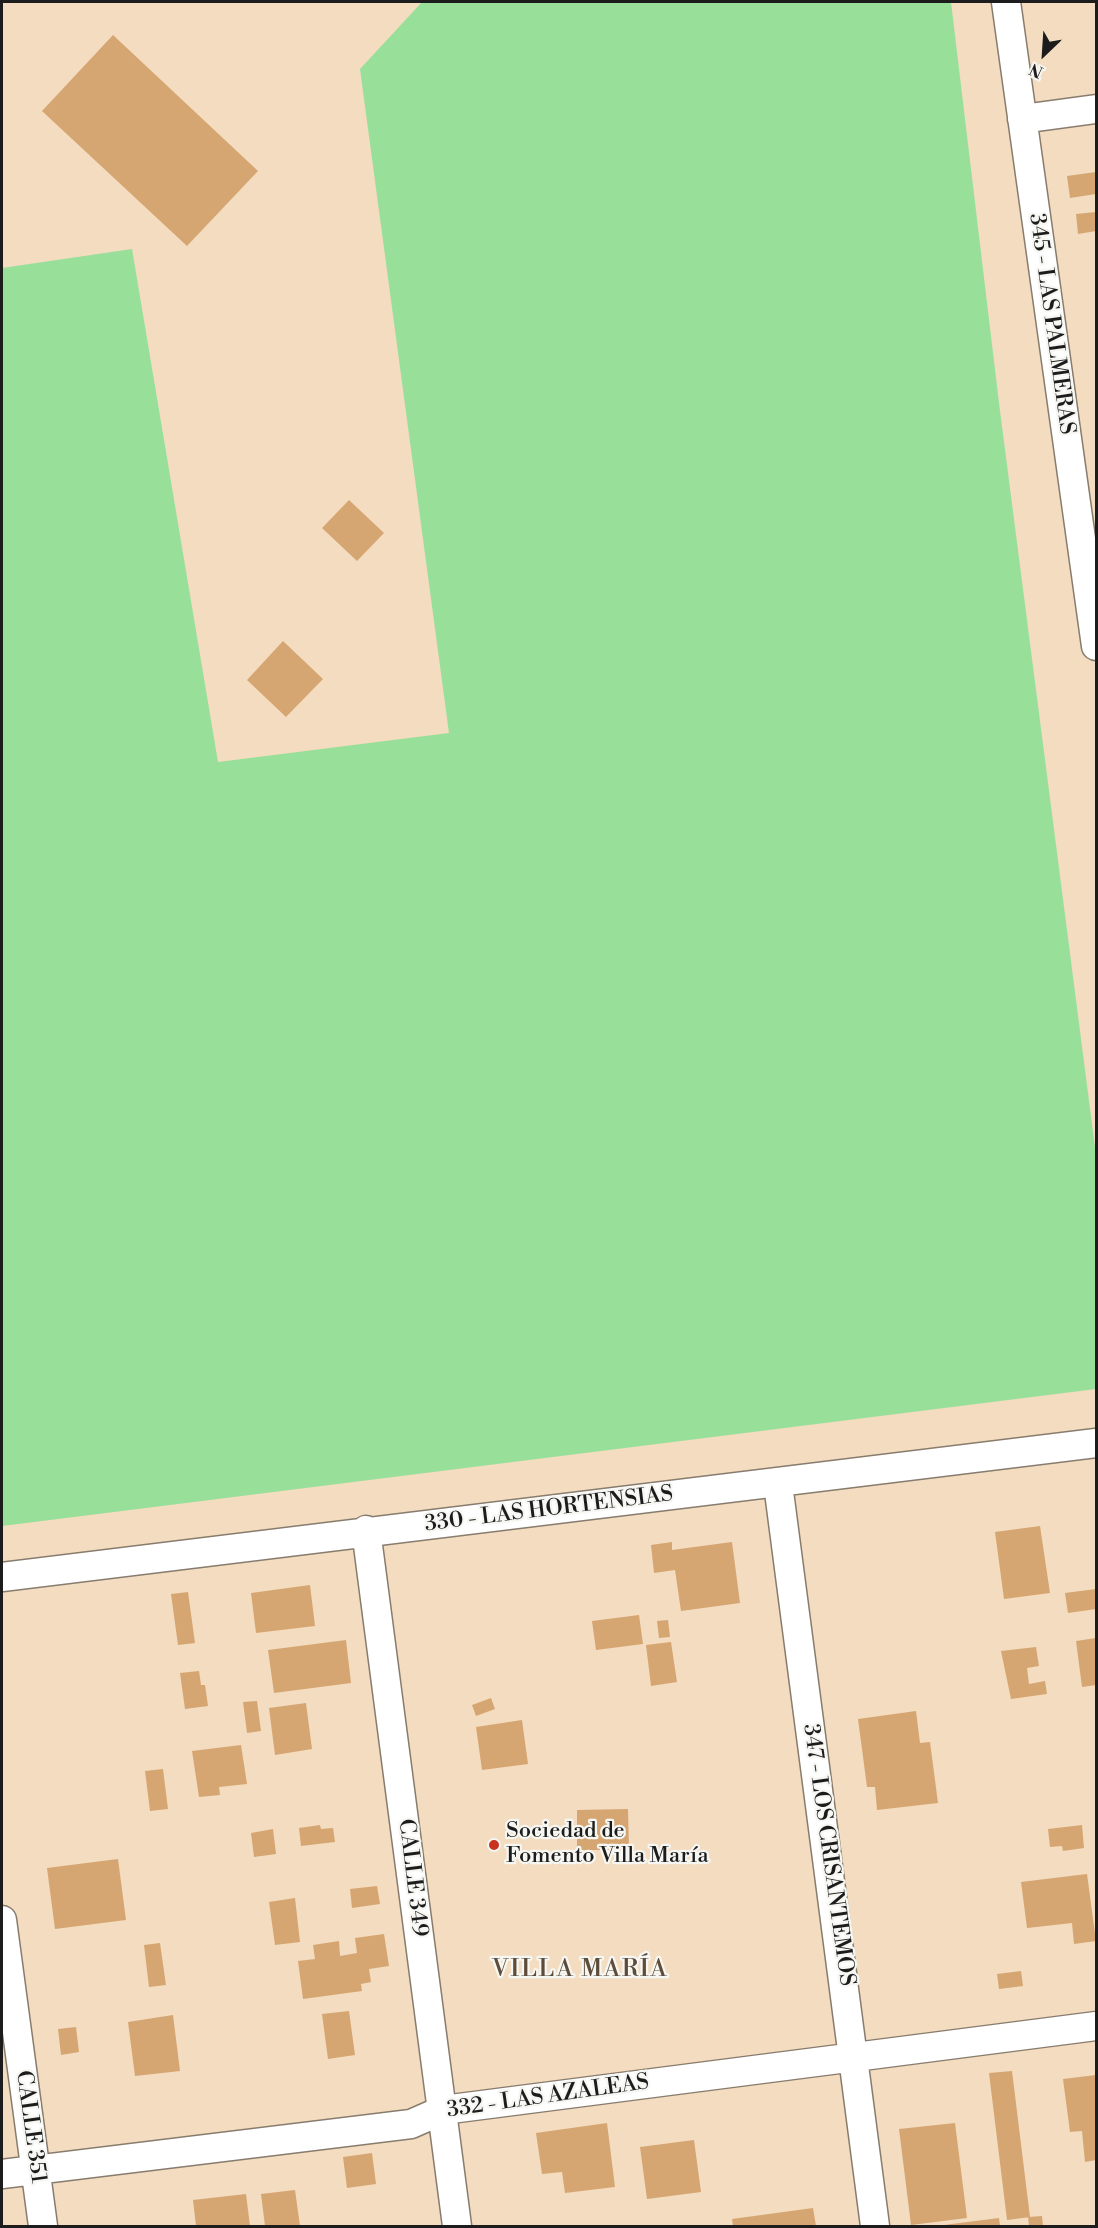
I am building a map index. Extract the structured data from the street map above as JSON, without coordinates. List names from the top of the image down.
{
  "streets": {
    "street": [
      "345 - LAS PALMERAS",
      "330 - LAS HORTENSIAS",
      "347 - LOS CRISANTEMOS",
      "CALLE 349",
      "332 - LAS AZALEAS",
      "CALLE 351"
    ]
  },
  "crossings": [
    ["330 - LAS HORTENSIAS", "347 - LOS CRISANTEMOS"],
    ["330 - LAS HORTENSIAS", "CALLE 349"],
    ["347 - LOS CRISANTEMOS", "332 - LAS AZALEAS"],
    ["CALLE 349", "332 - LAS AZALEAS"],
    ["332 - LAS AZALEAS", "CALLE 351"]
  ],
  "districts": ["VILLA MARÍA"],
  "places": ["Sociedad de Fomento Villa María"],
  "north": "bottom left"
}
